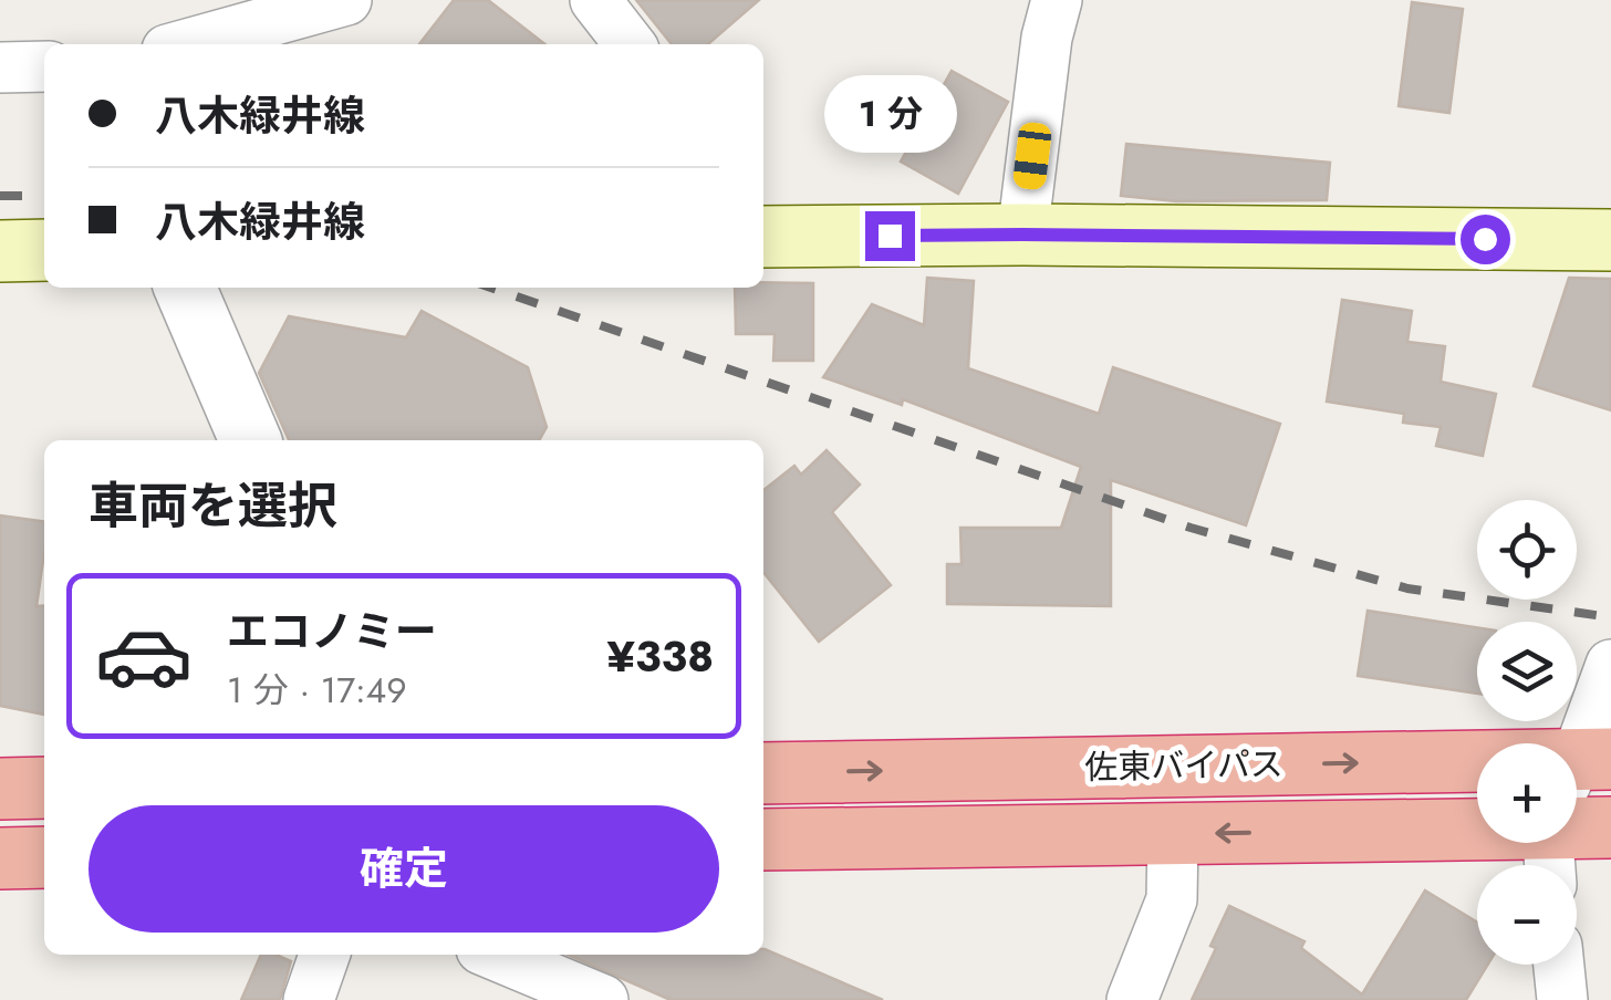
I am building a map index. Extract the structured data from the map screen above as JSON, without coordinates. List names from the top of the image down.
{
  "streets": {
    "highway": ["佐東バイパス"]
  },
  "page": {
    "banner": ["八木緑井線", "八木緑井線"],
    "bubble": "1 分",
    "heading": "車両を選択",
    "map_buttons": ["+", "−"],
    "list": [
      {
        "name": "エコノミー",
        "note": "1 分 · 17:49",
        "value": "¥338"
      }
    ],
    "buttons": "確定"
  }
}
